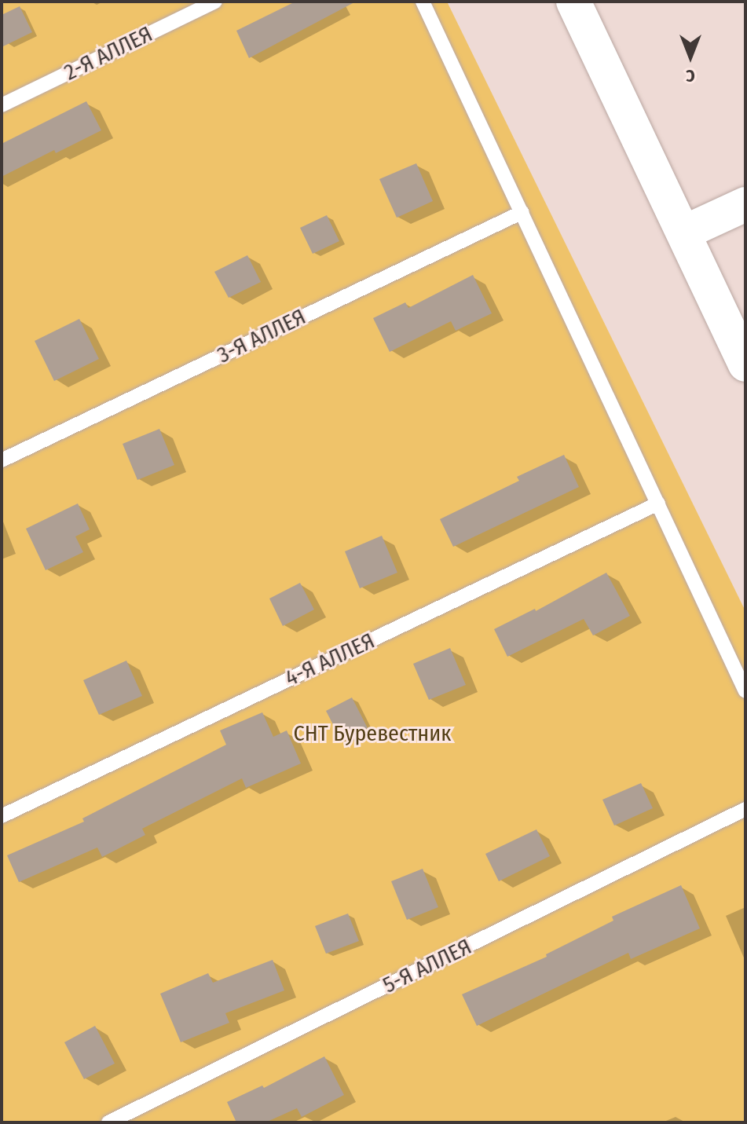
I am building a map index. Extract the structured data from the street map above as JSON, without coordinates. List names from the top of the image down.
{
  "streets": {
    "lane": [
      "2-Я АЛЛЕЯ",
      "3-Я АЛЛЕЯ",
      "4-Я АЛЛЕЯ",
      "5-Я АЛЛЕЯ"
    ]
  },
  "parks": ["СНТ Буревестник"],
  "north": "bottom"
}
